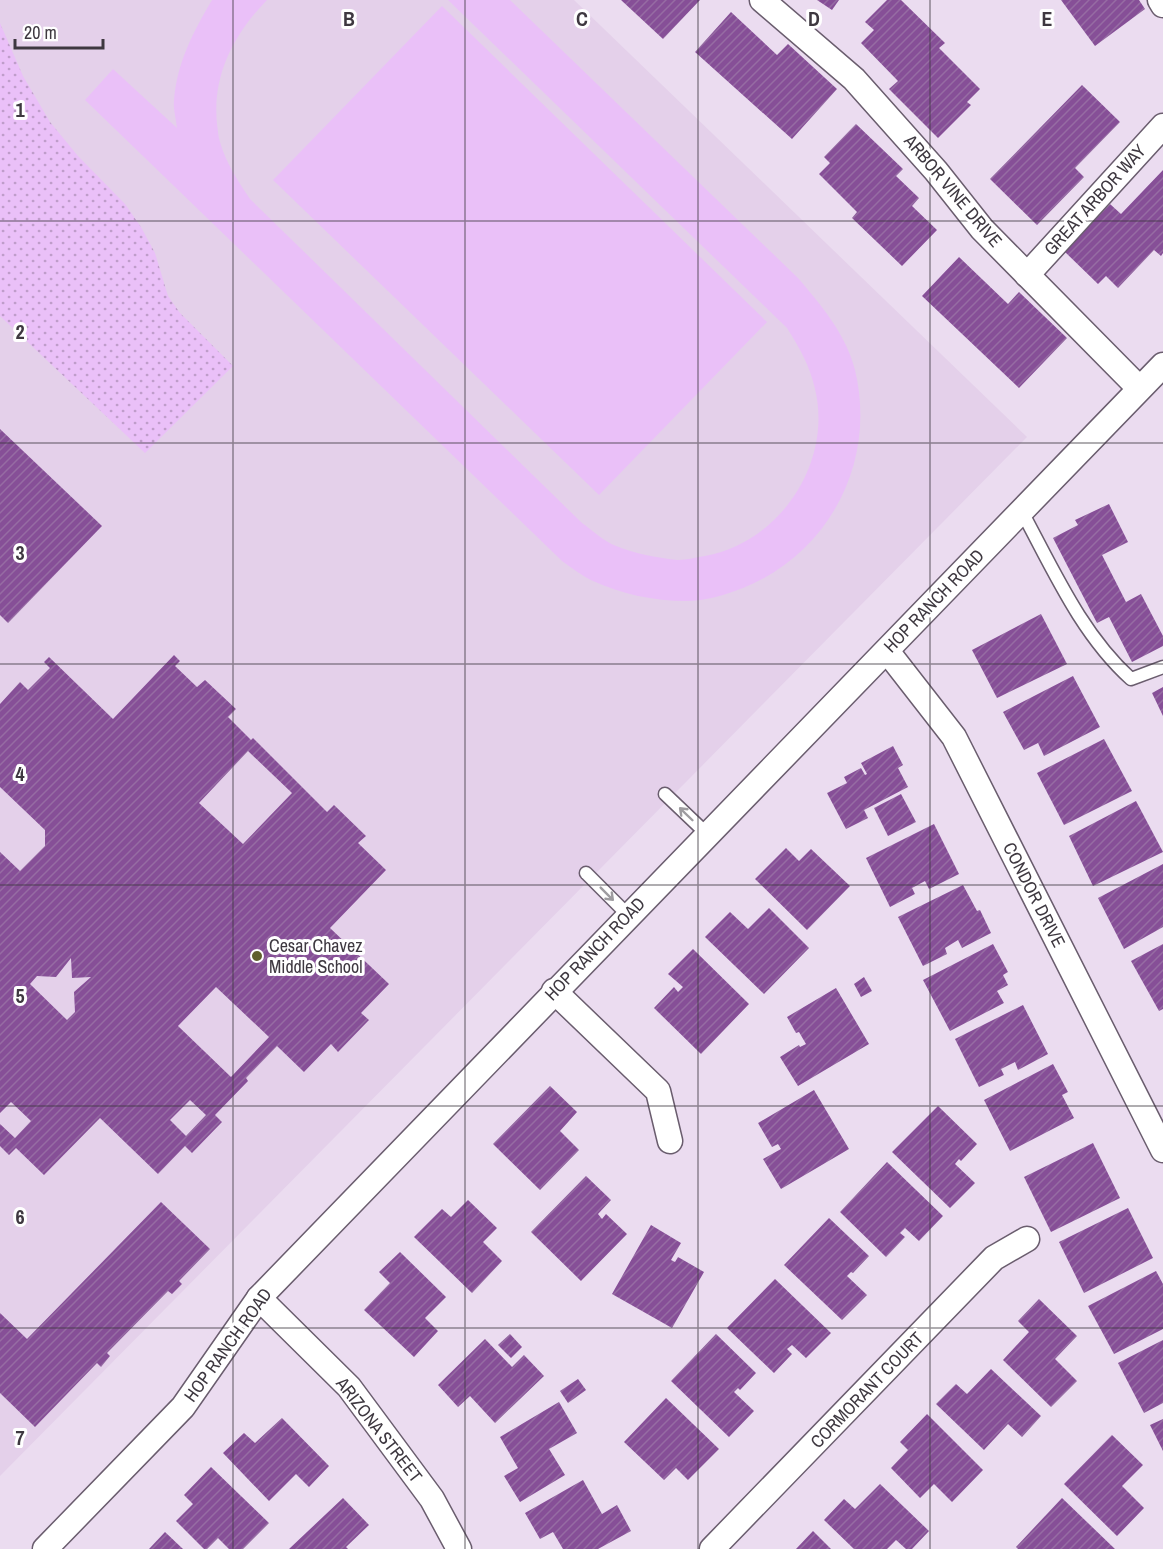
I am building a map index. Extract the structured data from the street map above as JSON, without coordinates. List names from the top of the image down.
{
  "streets": {
    "street": [
      "ARBOR VINE DRIVE",
      "GREAT ARBOR WAY",
      "HOP RANCH ROAD",
      "CONDOR DRIVE",
      "CORMORANT COURT",
      "ARIZONA STREET"
    ]
  },
  "crossings": [
    ["ARBOR VINE DRIVE", "GREAT ARBOR WAY"],
    ["ARBOR VINE DRIVE", "HOP RANCH ROAD"],
    ["HOP RANCH ROAD", "CONDOR DRIVE"],
    ["HOP RANCH ROAD", "ARIZONA STREET"]
  ],
  "places": ["Cesar Chavez Middle School"],
  "scale_bar": "20 m",
  "grid": {
    "columns": [
      "B",
      "C",
      "D",
      "E"
    ],
    "rows": [
      "1",
      "2",
      "3",
      "4",
      "5",
      "6",
      "7"
    ]
  }
}
